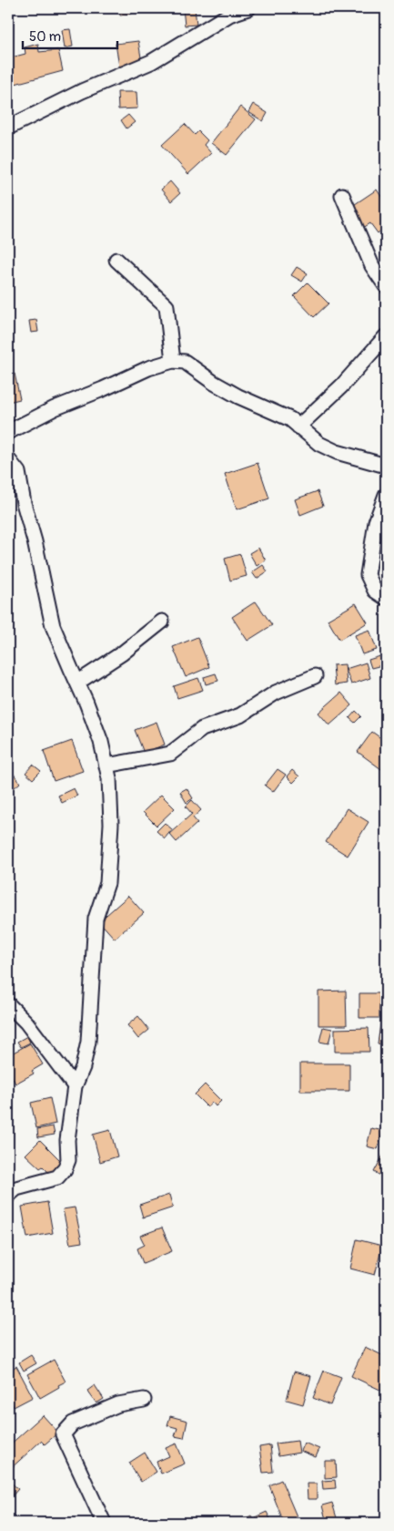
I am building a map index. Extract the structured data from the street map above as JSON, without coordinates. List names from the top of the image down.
{
  "scale_bar": "50 m"
}
